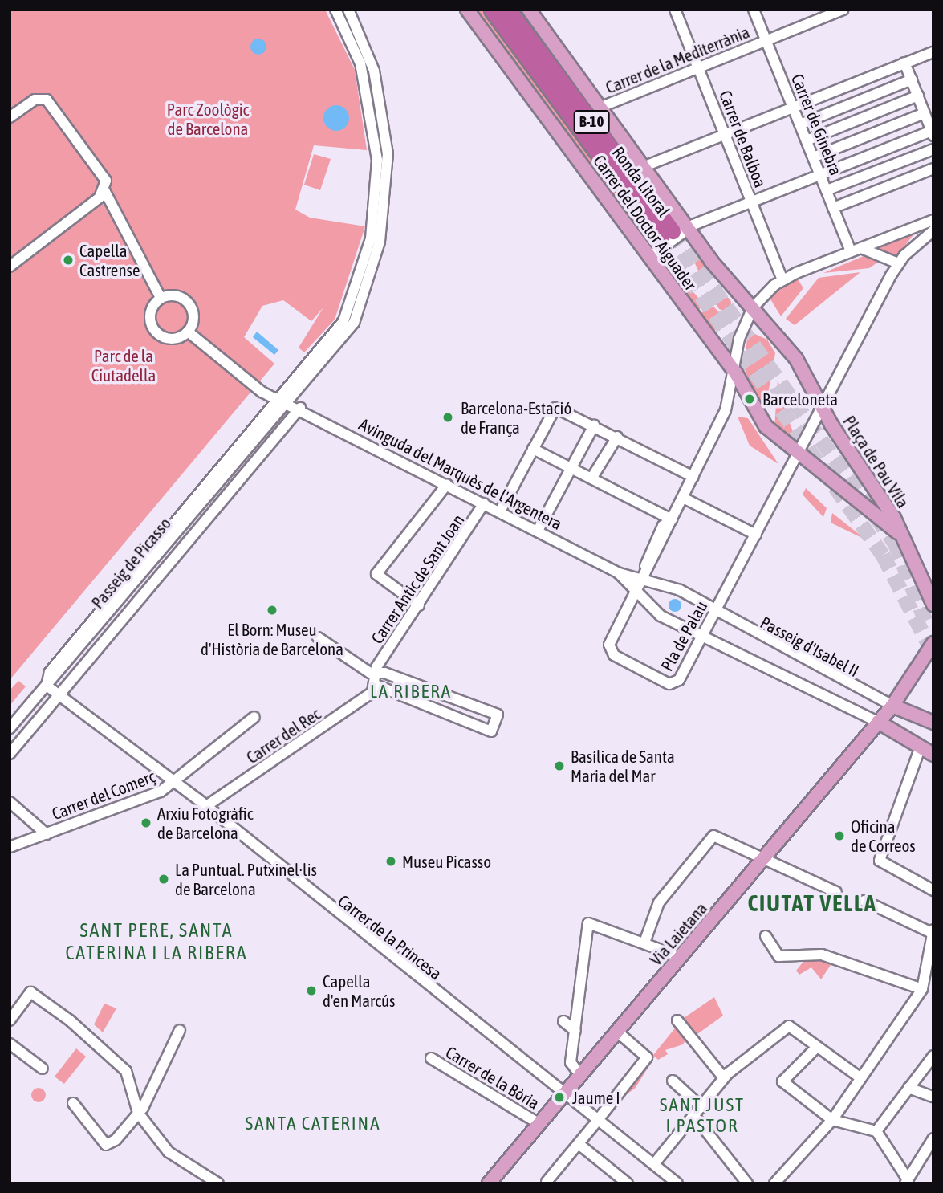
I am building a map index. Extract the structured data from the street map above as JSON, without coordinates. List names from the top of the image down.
{
  "streets": {
    "highway": ["B-10", "Ronda Litoral"],
    "main road": ["Carrer del Doctor Aiguader", "Plaça de Pau Vila", "Via Laietana"],
    "street": [
      "Carrer de la Mediterrània",
      "Carrer de Ginebra",
      "Carrer de Balboa",
      "Avinguda del Marquès de l'Argentera",
      "Passeig de Picasso",
      "Carrer Antic de Sant Joan",
      "Pla de Palau",
      "Passeig d'Isabel II",
      "Carrer del Rec",
      "Carrer del Comerç",
      "Carrer de la Princesa",
      "Carrer de la Bòria"
    ]
  },
  "crossings": [
    ["Carrer de la Mediterrània", "Carrer de Ginebra"],
    ["Carrer de la Mediterrània", "Carrer de Balboa"],
    ["Carrer de la Mediterrània", "Carrer del Doctor Aiguader"],
    ["Ronda Litoral", "Carrer del Doctor Aiguader"],
    ["Carrer del Doctor Aiguader", "Plaça de Pau Vila"],
    ["Carrer del Doctor Aiguader", "Pla de Palau"],
    ["Plaça de Pau Vila", "Pla de Palau"],
    ["Avinguda del Marquès de l'Argentera", "Passeig de Picasso"],
    ["Avinguda del Marquès de l'Argentera", "Carrer Antic de Sant Joan"],
    ["Avinguda del Marquès de l'Argentera", "Pla de Palau"],
    ["Avinguda del Marquès de l'Argentera", "Passeig d'Isabel II"],
    ["Passeig de Picasso", "Carrer de la Princesa"],
    ["Pla de Palau", "Passeig d'Isabel II"],
    ["Passeig d'Isabel II", "Via Laietana"],
    ["Carrer del Rec", "Carrer de la Princesa"],
    ["Carrer del Comerç", "Carrer de la Princesa"],
    ["Via Laietana", "Carrer de la Princesa"],
    ["Via Laietana", "Carrer de la Bòria"]
  ],
  "districts": [
    "LA RIBERA",
    "CIUTAT VELLA",
    "SANT PERE, SANTA CATERINA I LA RIBERA",
    "SANT JUST I PASTOR",
    "SANTA CATERINA"
  ],
  "parks": ["Parc Zoològic de Barcelona", "Parc de la Ciutadella"],
  "places": [
    "Capella Castrense",
    "Barceloneta",
    "Barcelona-Estació de França",
    "El Born: Museu d'Història de Barcelona",
    "Basílica de Santa Maria del Mar",
    "Arxiu Fotogràfic de Barcelona",
    "Oficina de Correos",
    "Museu Picasso",
    "La Puntual. Putxinel·lis de Barcelona",
    "Capella d'en Marcús",
    "Jaume I"
  ]
}
